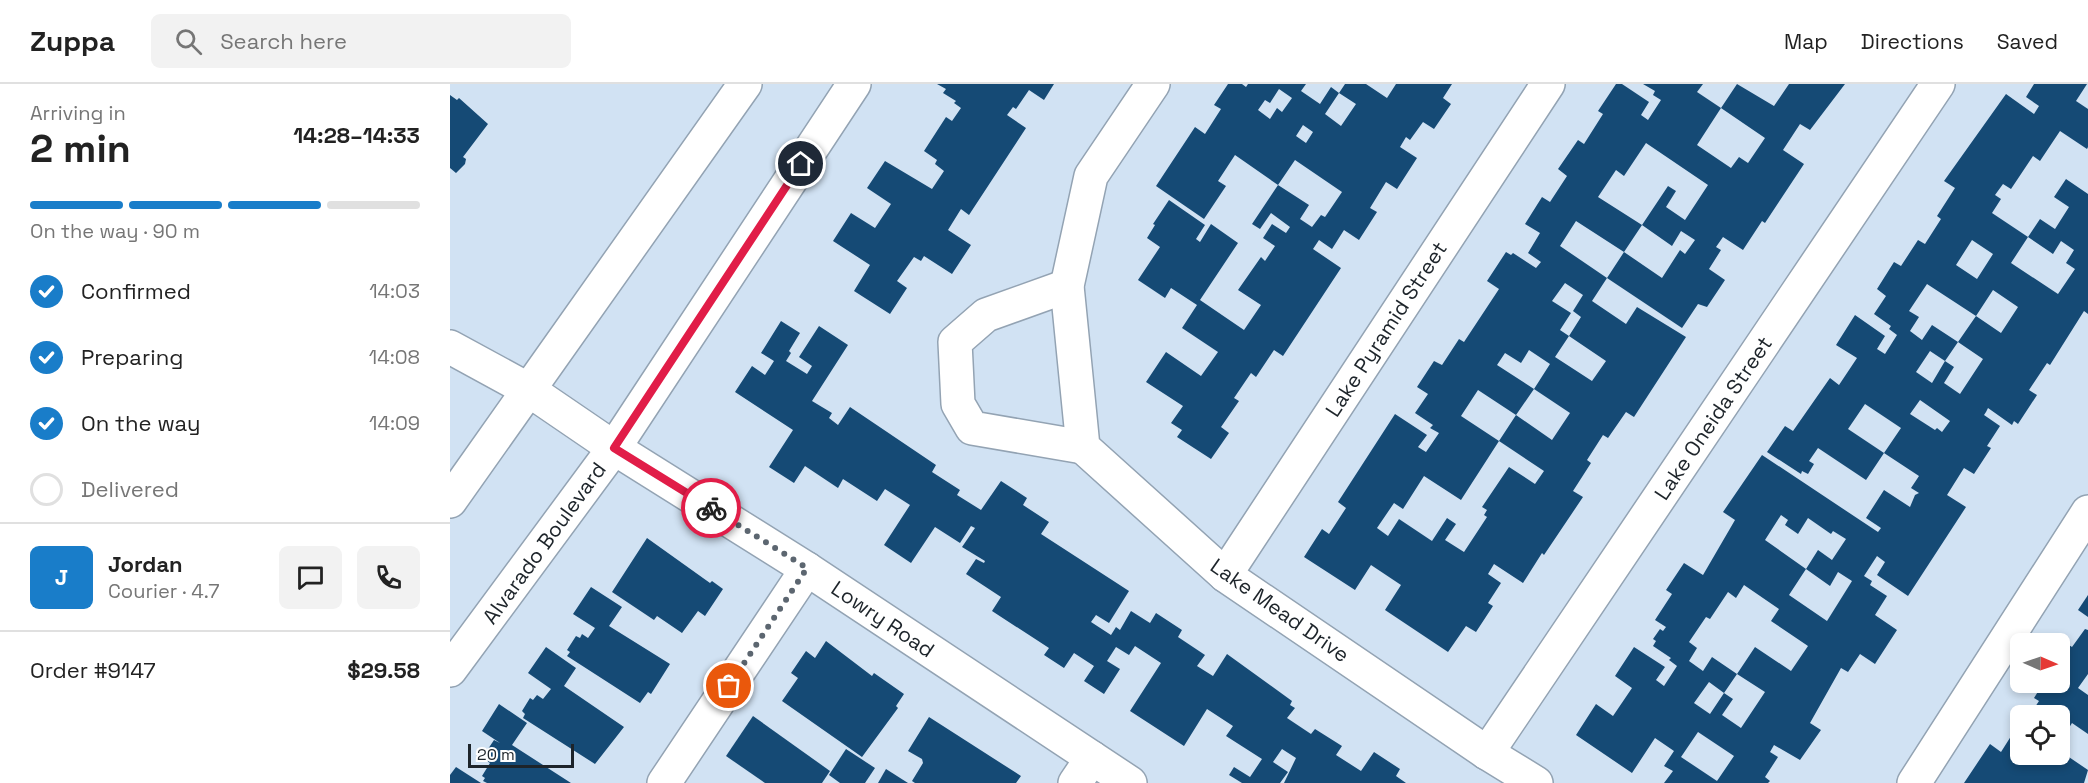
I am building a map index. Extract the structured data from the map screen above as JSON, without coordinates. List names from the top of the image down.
{
  "streets": {
    "street": [
      "Lake Pyramid Street",
      "Lake Oneida Street",
      "Alvarado Boulevard",
      "Lake Mead Drive",
      "Lowry Road"
    ]
  },
  "crossings": [
    ["Lake Pyramid Street", "Lake Mead Drive"],
    ["Lake Oneida Street", "Lake Mead Drive"],
    ["Alvarado Boulevard", "Lowry Road"]
  ],
  "scale_bar": "20 m",
  "north": "right",
  "page": {
    "header": "Zuppa",
    "search": "Search here",
    "nav": ["Map", "Directions", "Saved"],
    "heading": ["2 min", "Arriving in", "14:28–14:33"],
    "panel": [
      "Jordan",
      "Courier · 4.7",
      "Order #9147",
      "$29.58"
    ],
    "bar": "On the way · 90 m",
    "list": [
      ["Confirmed", "14:03"],
      ["Preparing", "14:08"],
      ["On the way", "14:09"],
      "Delivered"
    ],
    "round": "J",
    "scale": "20 m"
  }
}
